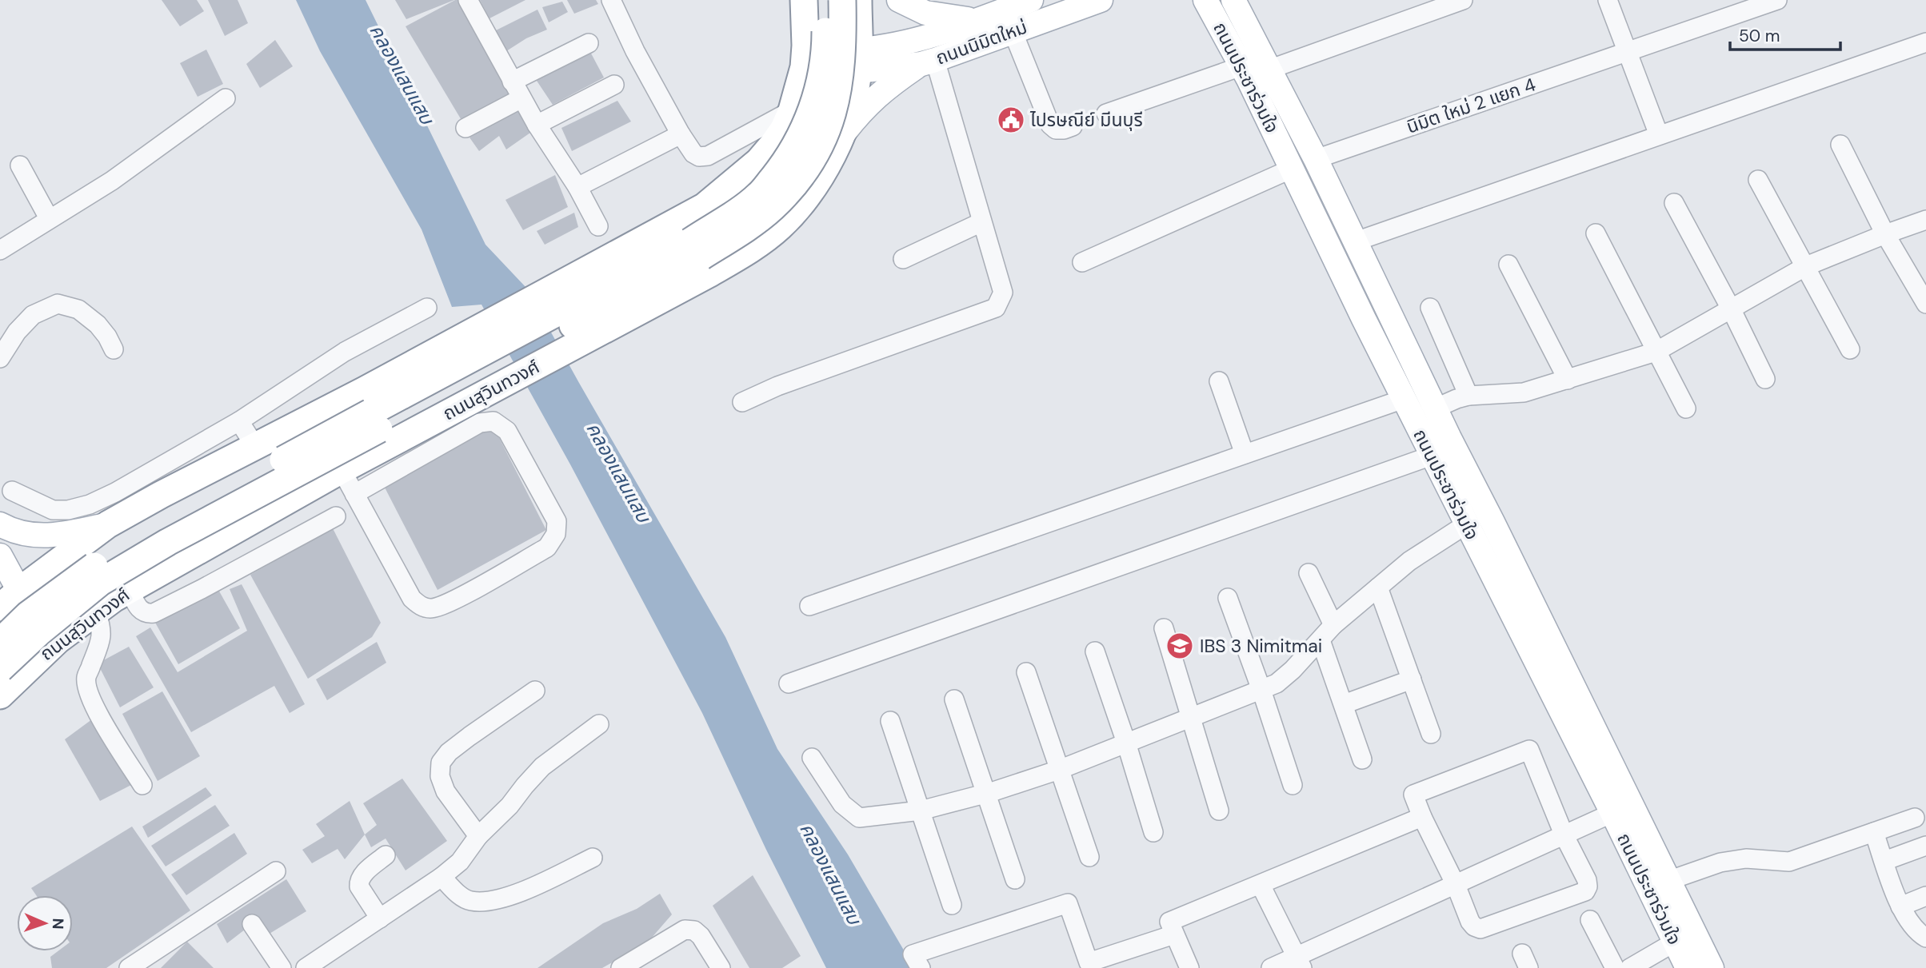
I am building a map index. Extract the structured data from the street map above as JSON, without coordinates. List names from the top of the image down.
{
  "streets": {
    "highway": ["ถนนสุวินทวงศ์"],
    "main road": ["ถนนนิมิตใหม่", "ถนนประชาร่วมใจ"],
    "street": ["นิมิต ใหม่ 2 แยก 4"]
  },
  "crossings": [
    ["ถนนนิมิตใหม่", "ถนนสุวินทวงศ์"],
    ["ถนนประชาร่วมใจ", "นิมิต ใหม่ 2 แยก 4"]
  ],
  "water": ["คลองแสนแสบ"],
  "places": {
    "public building": ["ไปรษณีย์ มีนบุรี"],
    "school or university": ["IBS 3 Nimitmai"]
  },
  "scale_bar": "50 m",
  "north": "right"
}
